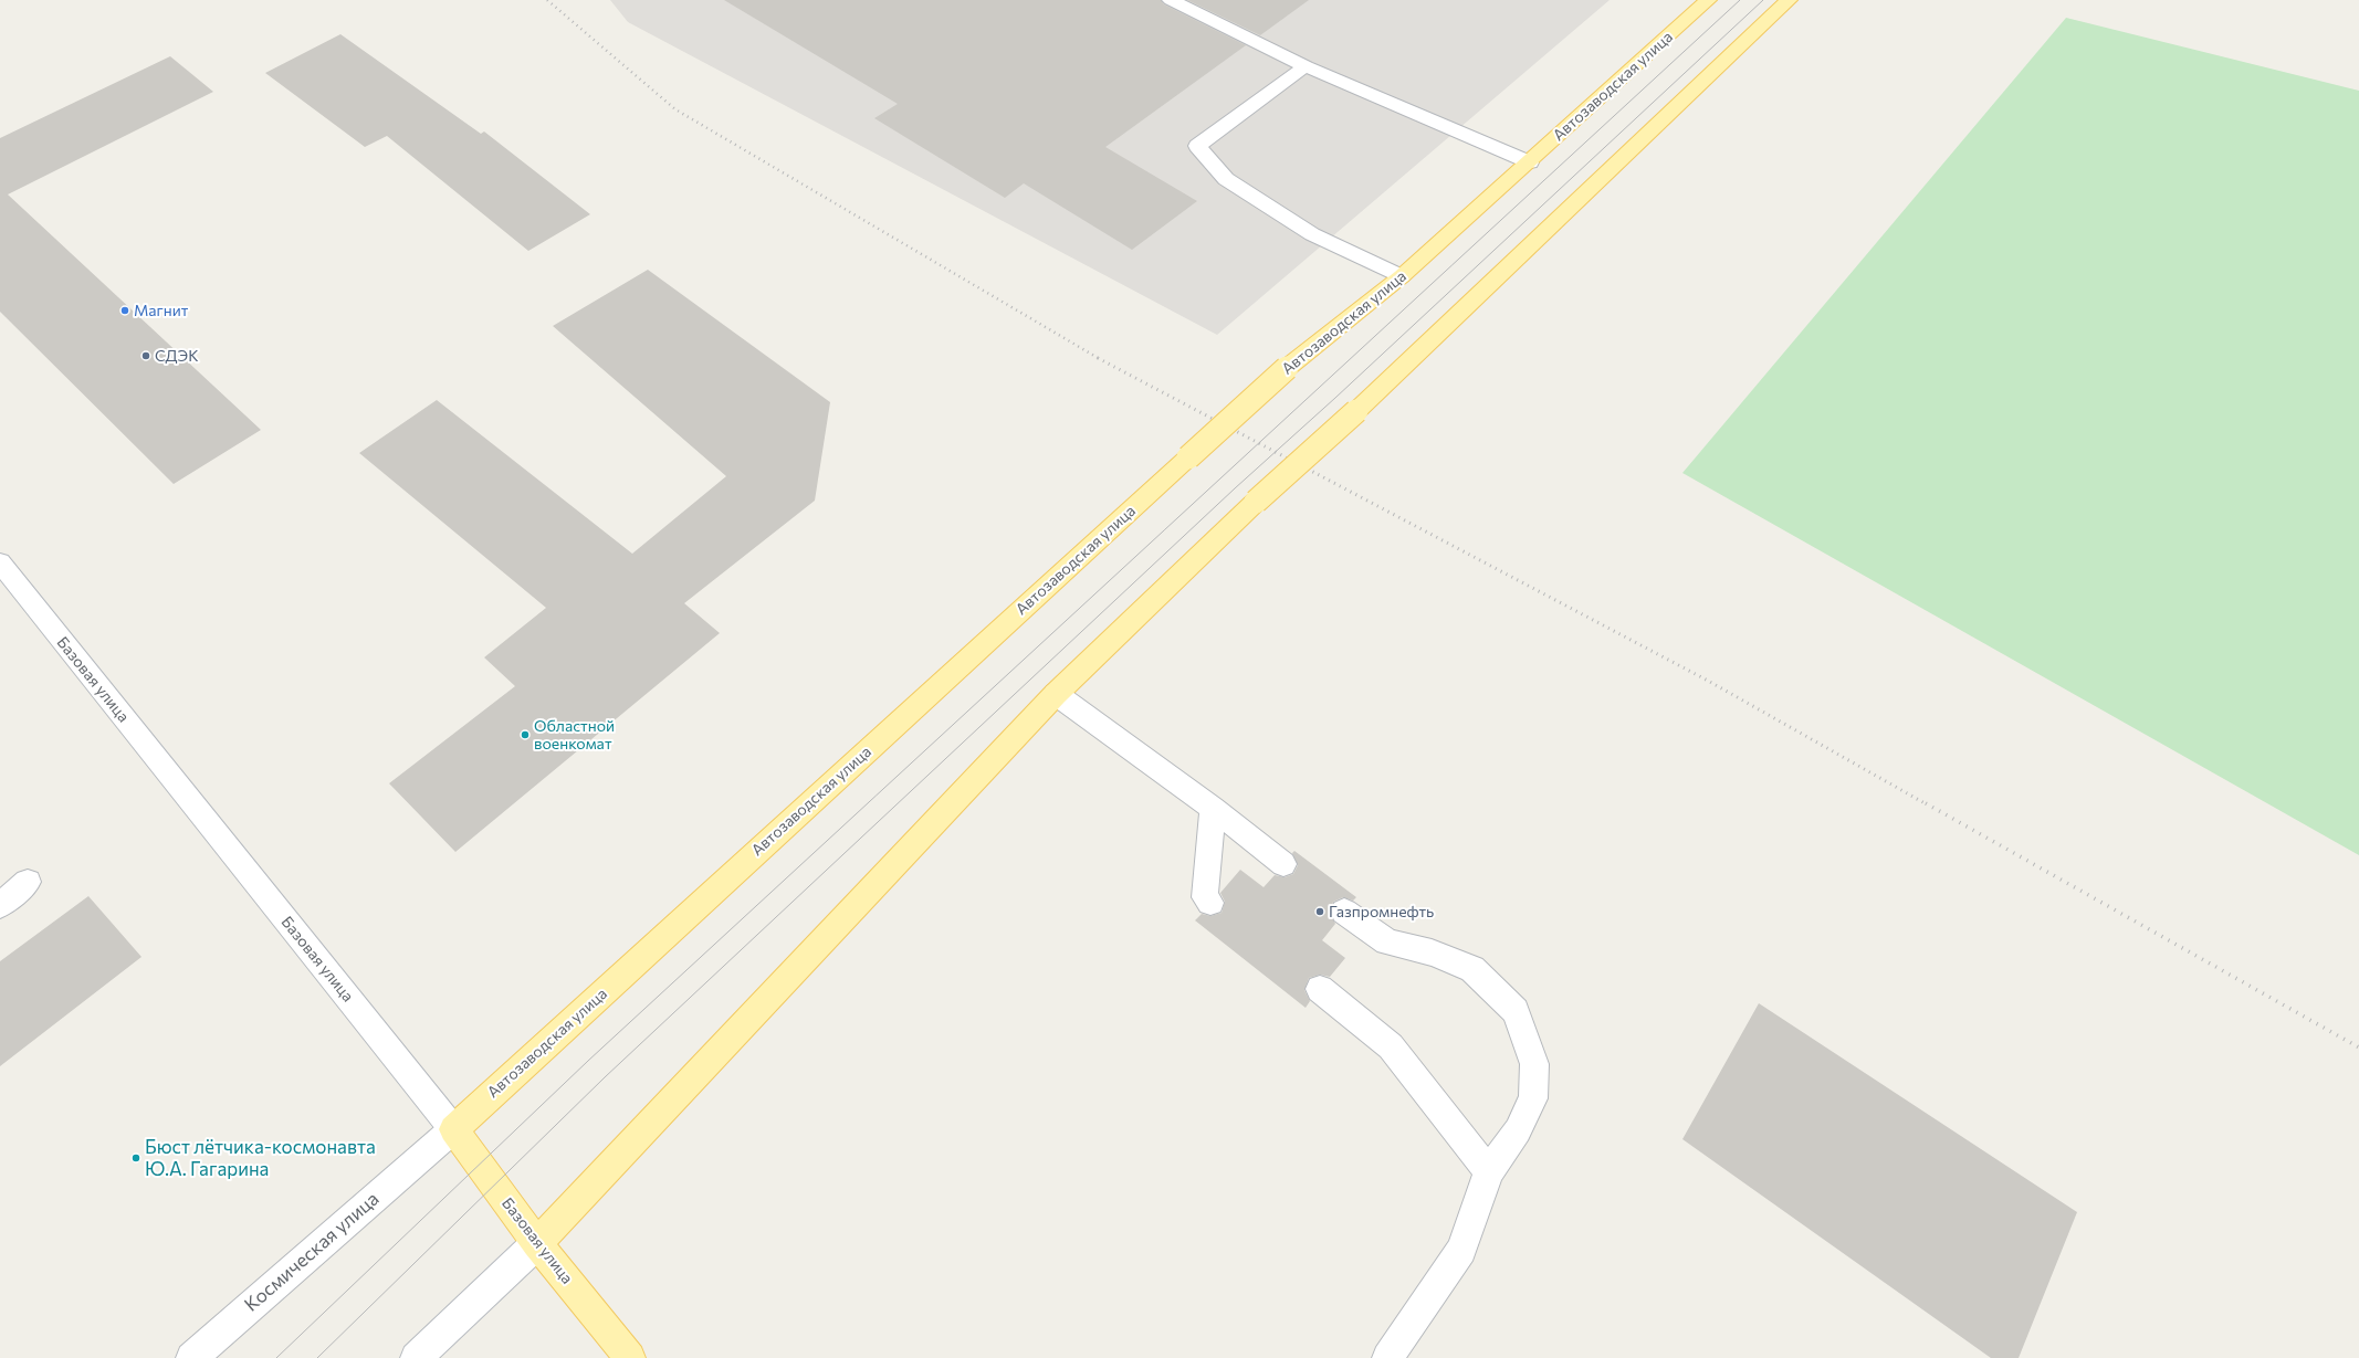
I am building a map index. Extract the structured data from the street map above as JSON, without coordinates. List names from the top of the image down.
{
  "streets": {
    "main road": ["Автозаводская улица", "Базовая улица", "Космическая улица"]
  },
  "crossings": [
    ["Автозаводская улица", "Базовая улица"],
    ["Автозаводская улица", "Космическая улица"],
    ["Базовая улица", "Космическая улица"]
  ],
  "places": [
    "Магнит",
    "СДЭК",
    "Областной военкомат",
    "Газпромнефть",
    "Бюст лётчика-космонавта Ю.А. Гагарина"
  ]
}
